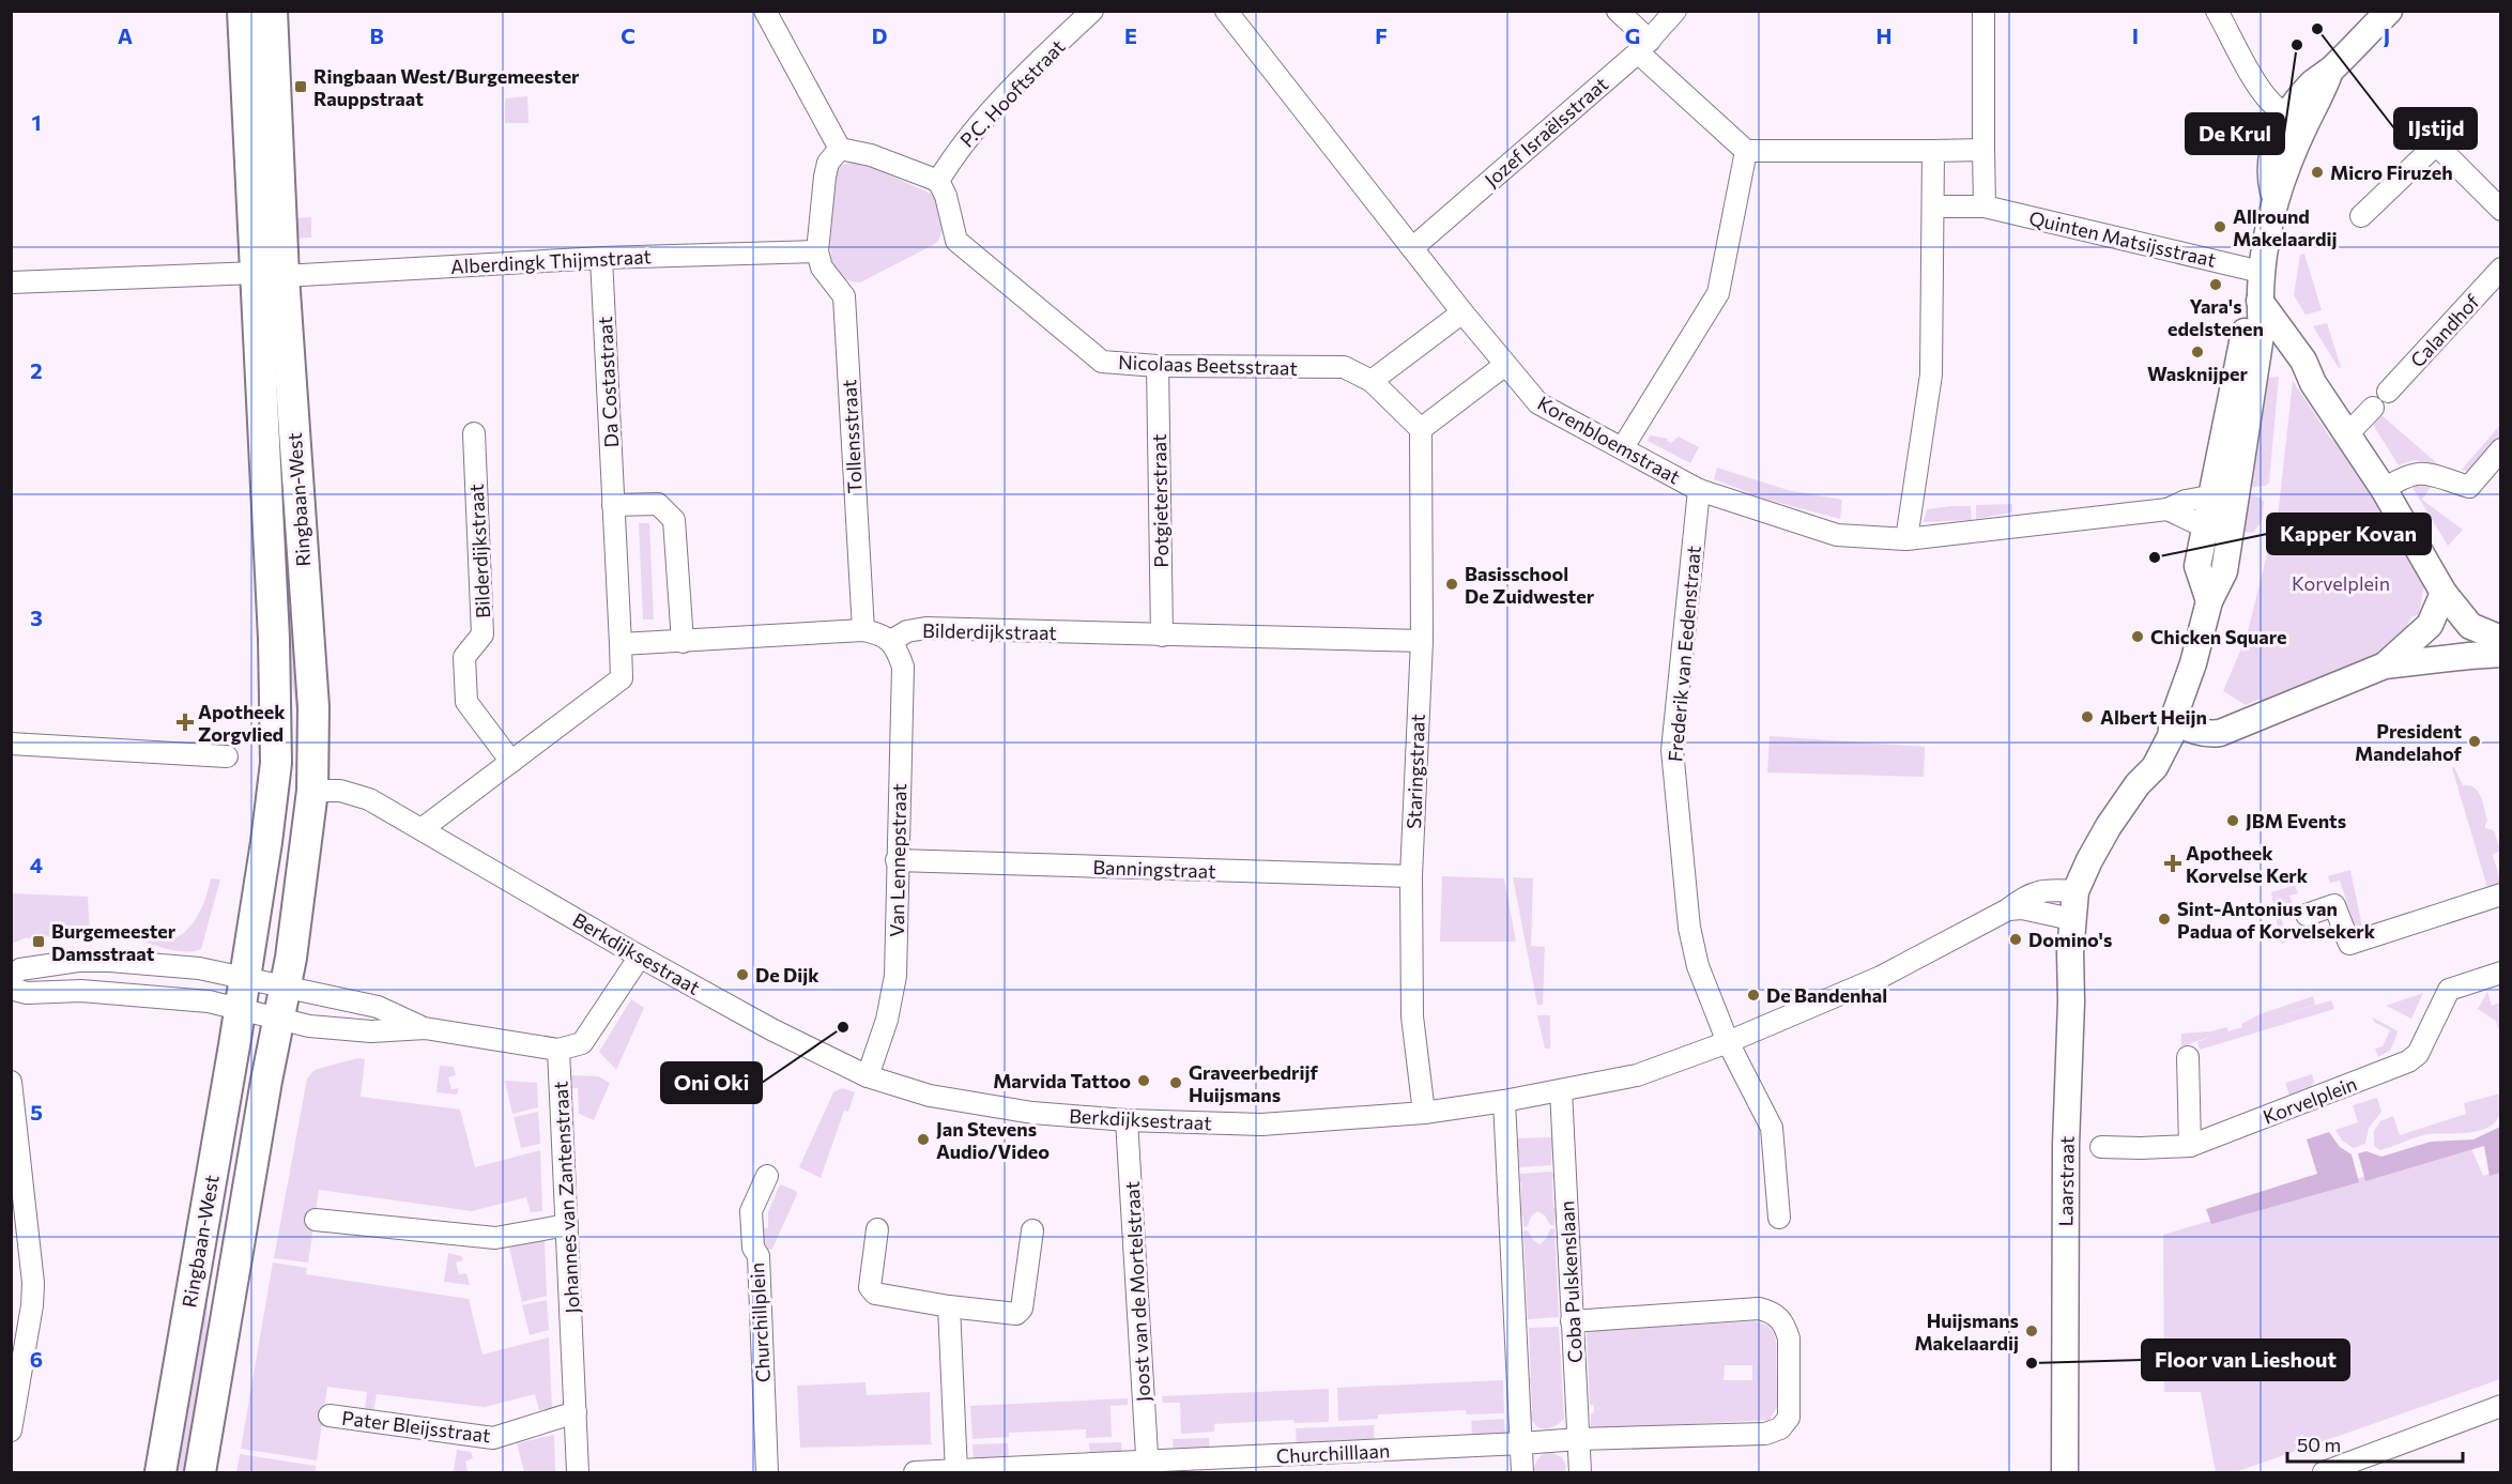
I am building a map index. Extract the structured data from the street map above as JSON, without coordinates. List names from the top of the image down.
{
  "streets": {
    "main road": ["Ringbaan-West"],
    "street": [
      "P.C. Hooftstraat",
      "Jozef Israëlsstraat",
      "Quinten Matsijsstraat",
      "Alberdingk Thijmstraat",
      "Calandhof",
      "Nicolaas Beetsstraat",
      "Da Costastraat",
      "Tollensstraat",
      "Korenbloemstraat",
      "Potgieterstraat",
      "Bilderdijkstraat",
      "Frederik van Eedenstraat",
      "Staringstraat",
      "Van Lennepstraat",
      "Banningstraat",
      "Berkdijksestraat",
      "Korvelplein",
      "Laarstraat",
      "Johannes van Zantenstraat",
      "Coba Pulskenslaan",
      "Joost van de Mortelstraat",
      "Churchillplein",
      "Pater Bleijsstraat",
      "Churchilllaan"
    ]
  },
  "crossings": [
    ["P.C. Hooftstraat", "Nicolaas Beetsstraat"],
    ["Jozef Israëlsstraat", "Korenbloemstraat"],
    ["Alberdingk Thijmstraat", "Da Costastraat"],
    ["Alberdingk Thijmstraat", "Tollensstraat"],
    ["Alberdingk Thijmstraat", "Ringbaan-West"],
    ["Nicolaas Beetsstraat", "Potgieterstraat"],
    ["Korenbloemstraat", "Frederik van Eedenstraat"],
    ["Ringbaan-West", "Berkdijksestraat"],
    ["Potgieterstraat", "Bilderdijkstraat"],
    ["Bilderdijkstraat", "Staringstraat"],
    ["Bilderdijkstraat", "Van Lennepstraat"],
    ["Frederik van Eedenstraat", "Berkdijksestraat"],
    ["Staringstraat", "Banningstraat"],
    ["Staringstraat", "Berkdijksestraat"],
    ["Van Lennepstraat", "Banningstraat"],
    ["Van Lennepstraat", "Berkdijksestraat"],
    ["Berkdijksestraat", "Laarstraat"],
    ["Berkdijksestraat", "Coba Pulskenslaan"],
    ["Berkdijksestraat", "Joost van de Mortelstraat"],
    ["Korvelplein", "Laarstraat"],
    ["Johannes van Zantenstraat", "Pater Bleijsstraat"],
    ["Coba Pulskenslaan", "Churchilllaan"],
    ["Joost van de Mortelstraat", "Churchilllaan"]
  ],
  "parks": ["Korvelplein"],
  "places": {
    "other": [
      "IJstijd",
      "De Krul",
      "Micro Firuzeh",
      "Allround Makelaardij",
      "Yara's edelstenen",
      "Wasknijper",
      "Kapper Kovan",
      "Basisschool De Zuidwester",
      "Chicken Square",
      "Albert Heijn",
      "President Mandelahof",
      "JBM Events",
      "Sint-Antonius van Padua of Korvelsekerk",
      "Domino's",
      "De Dijk",
      "De Bandenhal",
      "Oni Oki",
      "Marvida Tattoo",
      "Graveerbedrijf Huijsmans",
      "Jan Stevens Audio/Video",
      "Huijsmans Makelaardij",
      "Floor van Lieshout"
    ],
    "transit": ["Ringbaan West/Burgemeester Rauppstraat", "Burgemeester Damsstraat"],
    "health": ["Apotheek Zorgvlied", "Apotheek Korvelse Kerk"]
  },
  "scale_bar": "50 m",
  "grid": {
    "columns": [
      "A",
      "B",
      "C",
      "D",
      "E",
      "F",
      "G",
      "H",
      "I",
      "J"
    ],
    "rows": [
      "1",
      "2",
      "3",
      "4",
      "5",
      "6"
    ]
  }
}
